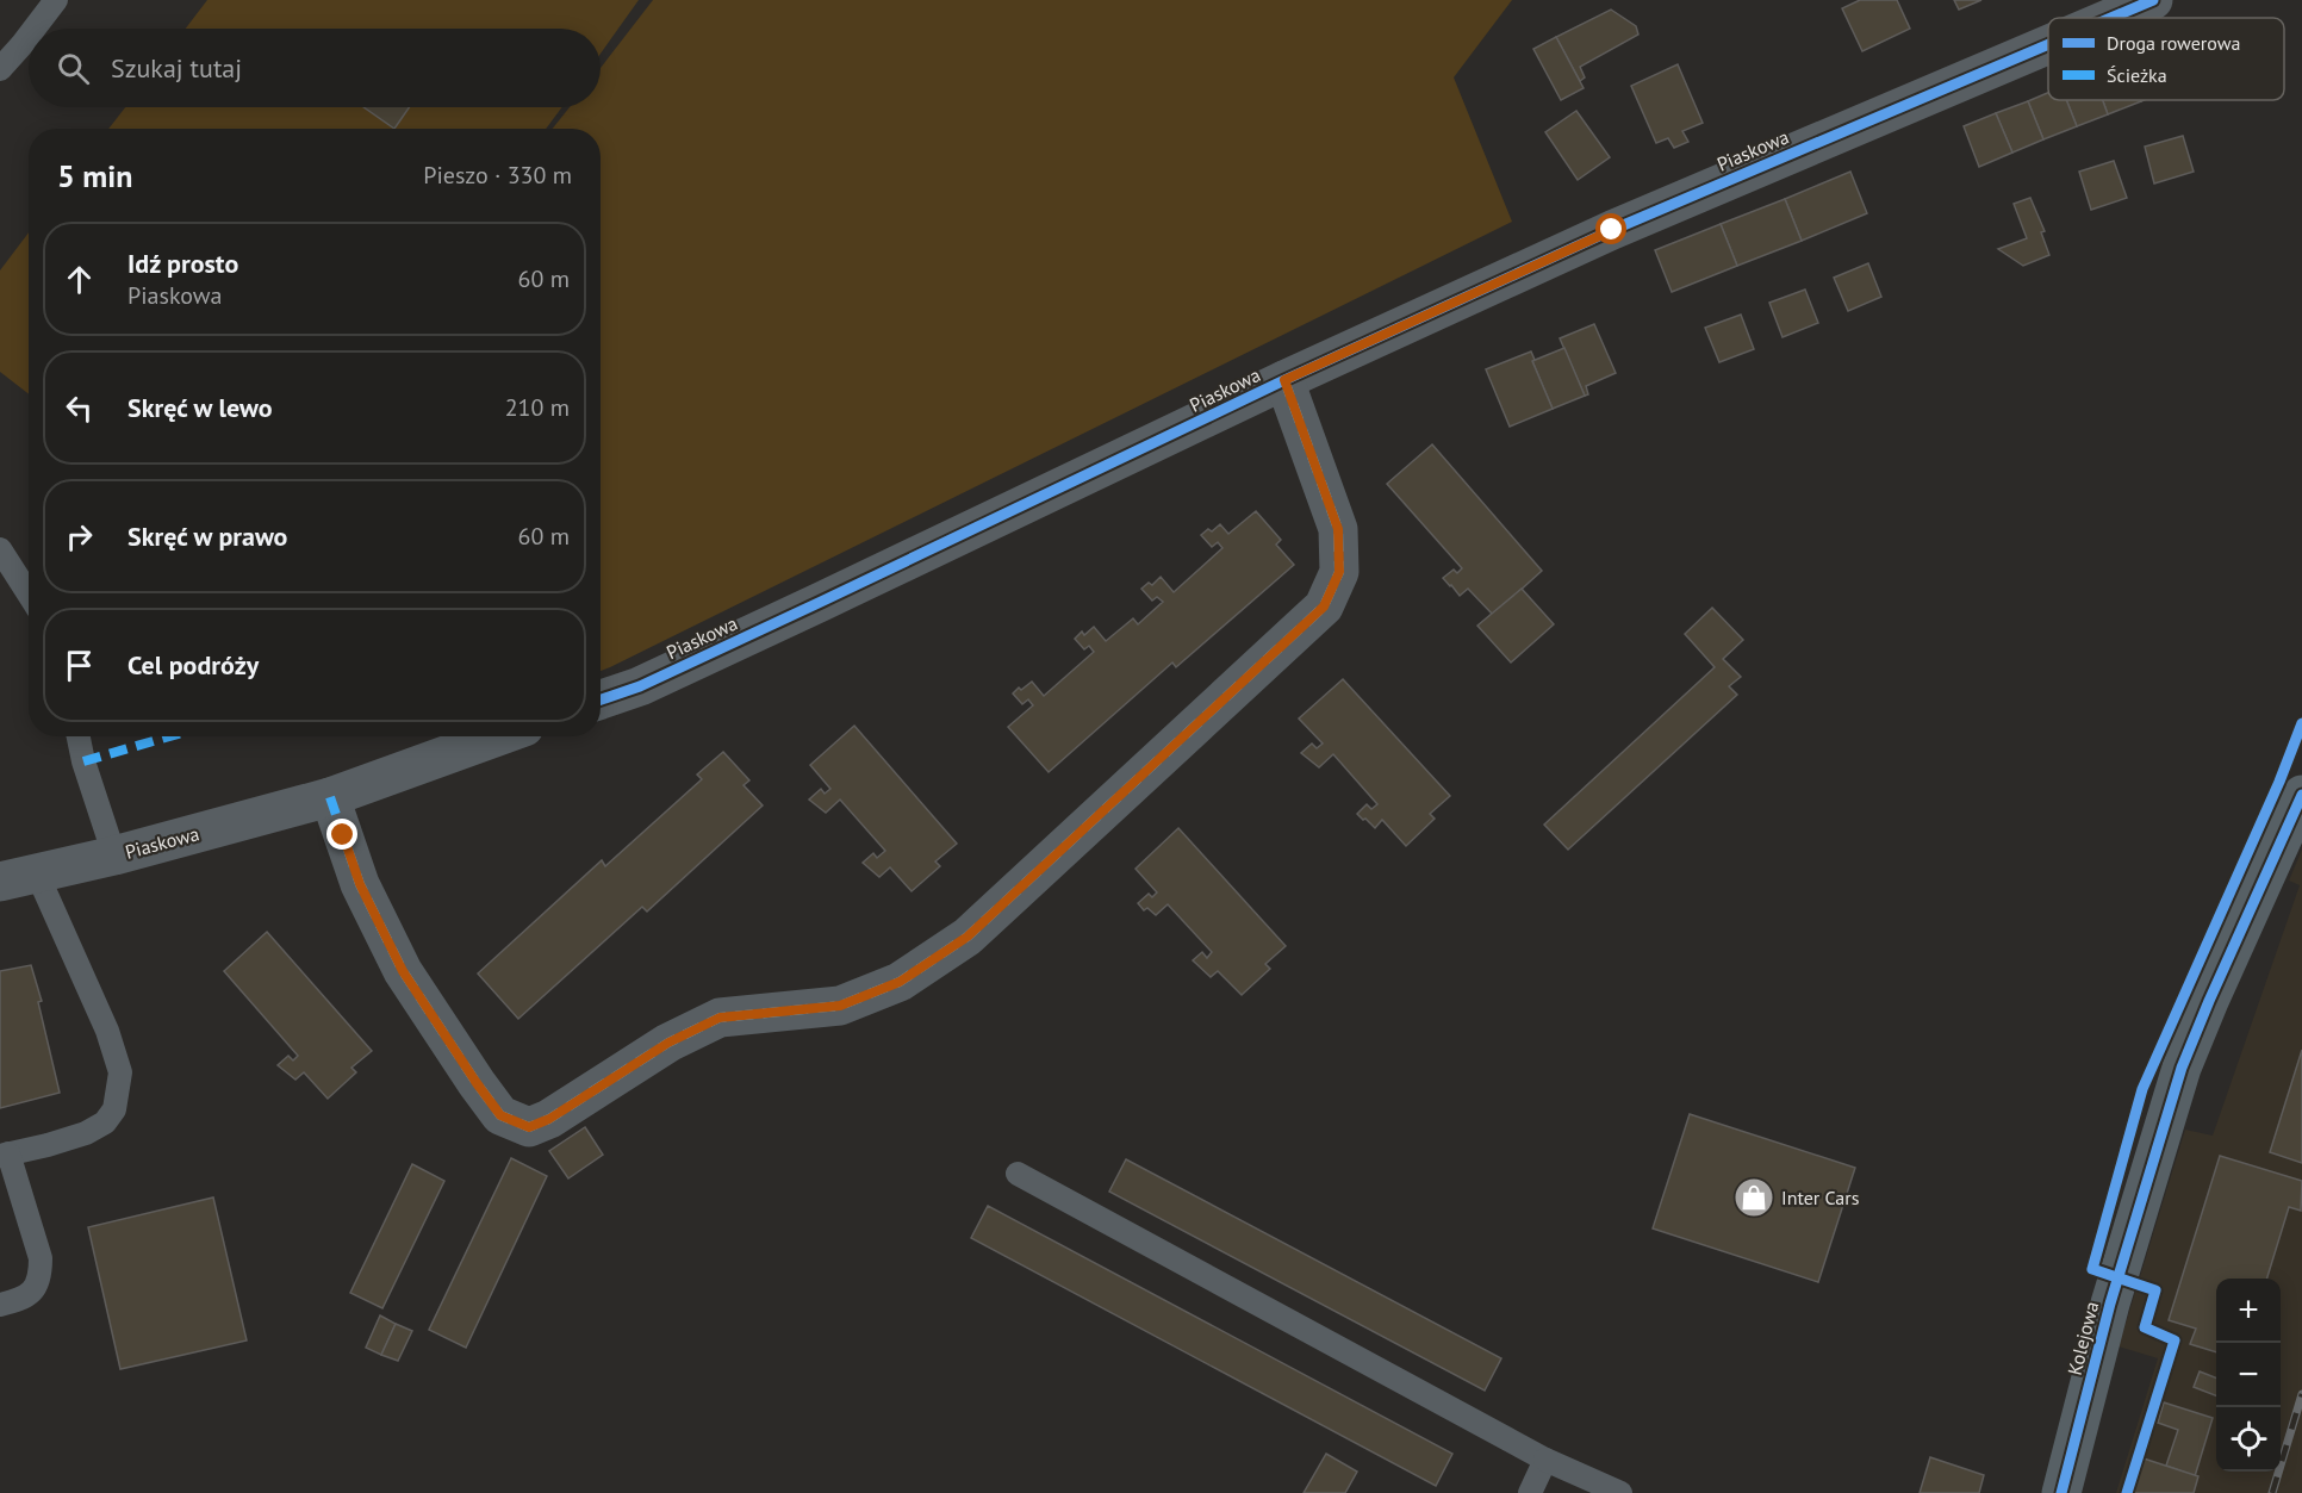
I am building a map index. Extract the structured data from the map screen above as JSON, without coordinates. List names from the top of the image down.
{
  "streets": {
    "street": ["Piaskowa", "Kolejowa"]
  },
  "places": {
    "shop": ["Inter Cars"]
  },
  "legend": ["Droga rowerowa", "Ścieżka"],
  "page": {
    "search": "Szukaj tutaj",
    "heading": ["5 min", "Pieszo · 330 m"],
    "list": [
      ["Idź prosto", "Piaskowa", "60 m"],
      ["Skręć w lewo", "210 m"],
      ["Skręć w prawo", "60 m"],
      "Cel podróży"
    ],
    "map_buttons": ["+", "−"]
  }
}
